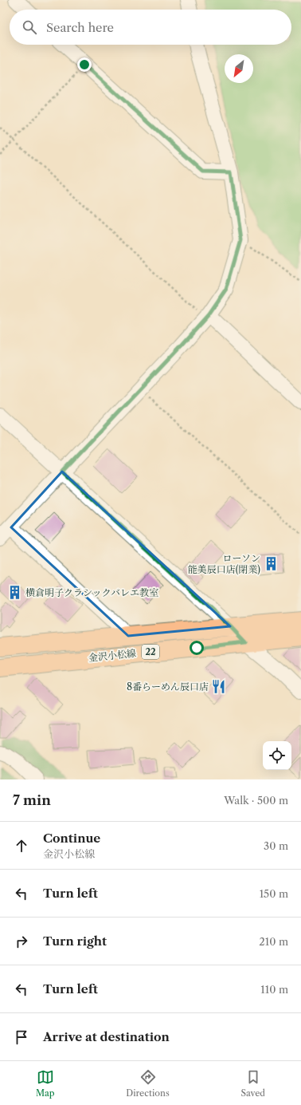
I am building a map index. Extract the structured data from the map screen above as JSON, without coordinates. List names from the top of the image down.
{
  "streets": {
    "main road": ["22", "金沢小松線"]
  },
  "places": {
    "building": ["ローソン 能美辰口店(閉業)", "横倉明子クラシックバレエ教室"],
    "restaurant": ["8番らーめん辰口店"]
  },
  "north": "bottom left",
  "page": {
    "search": "Search here",
    "heading": ["7 min", "Walk · 500 m"],
    "list": [
      ["Continue", "金沢小松線", "30 m"],
      ["Turn left", "150 m"],
      ["Turn right", "210 m"],
      ["Turn left", "110 m"],
      "Arrive at destination"
    ],
    "nav": ["Map", "Directions", "Saved"]
  }
}
